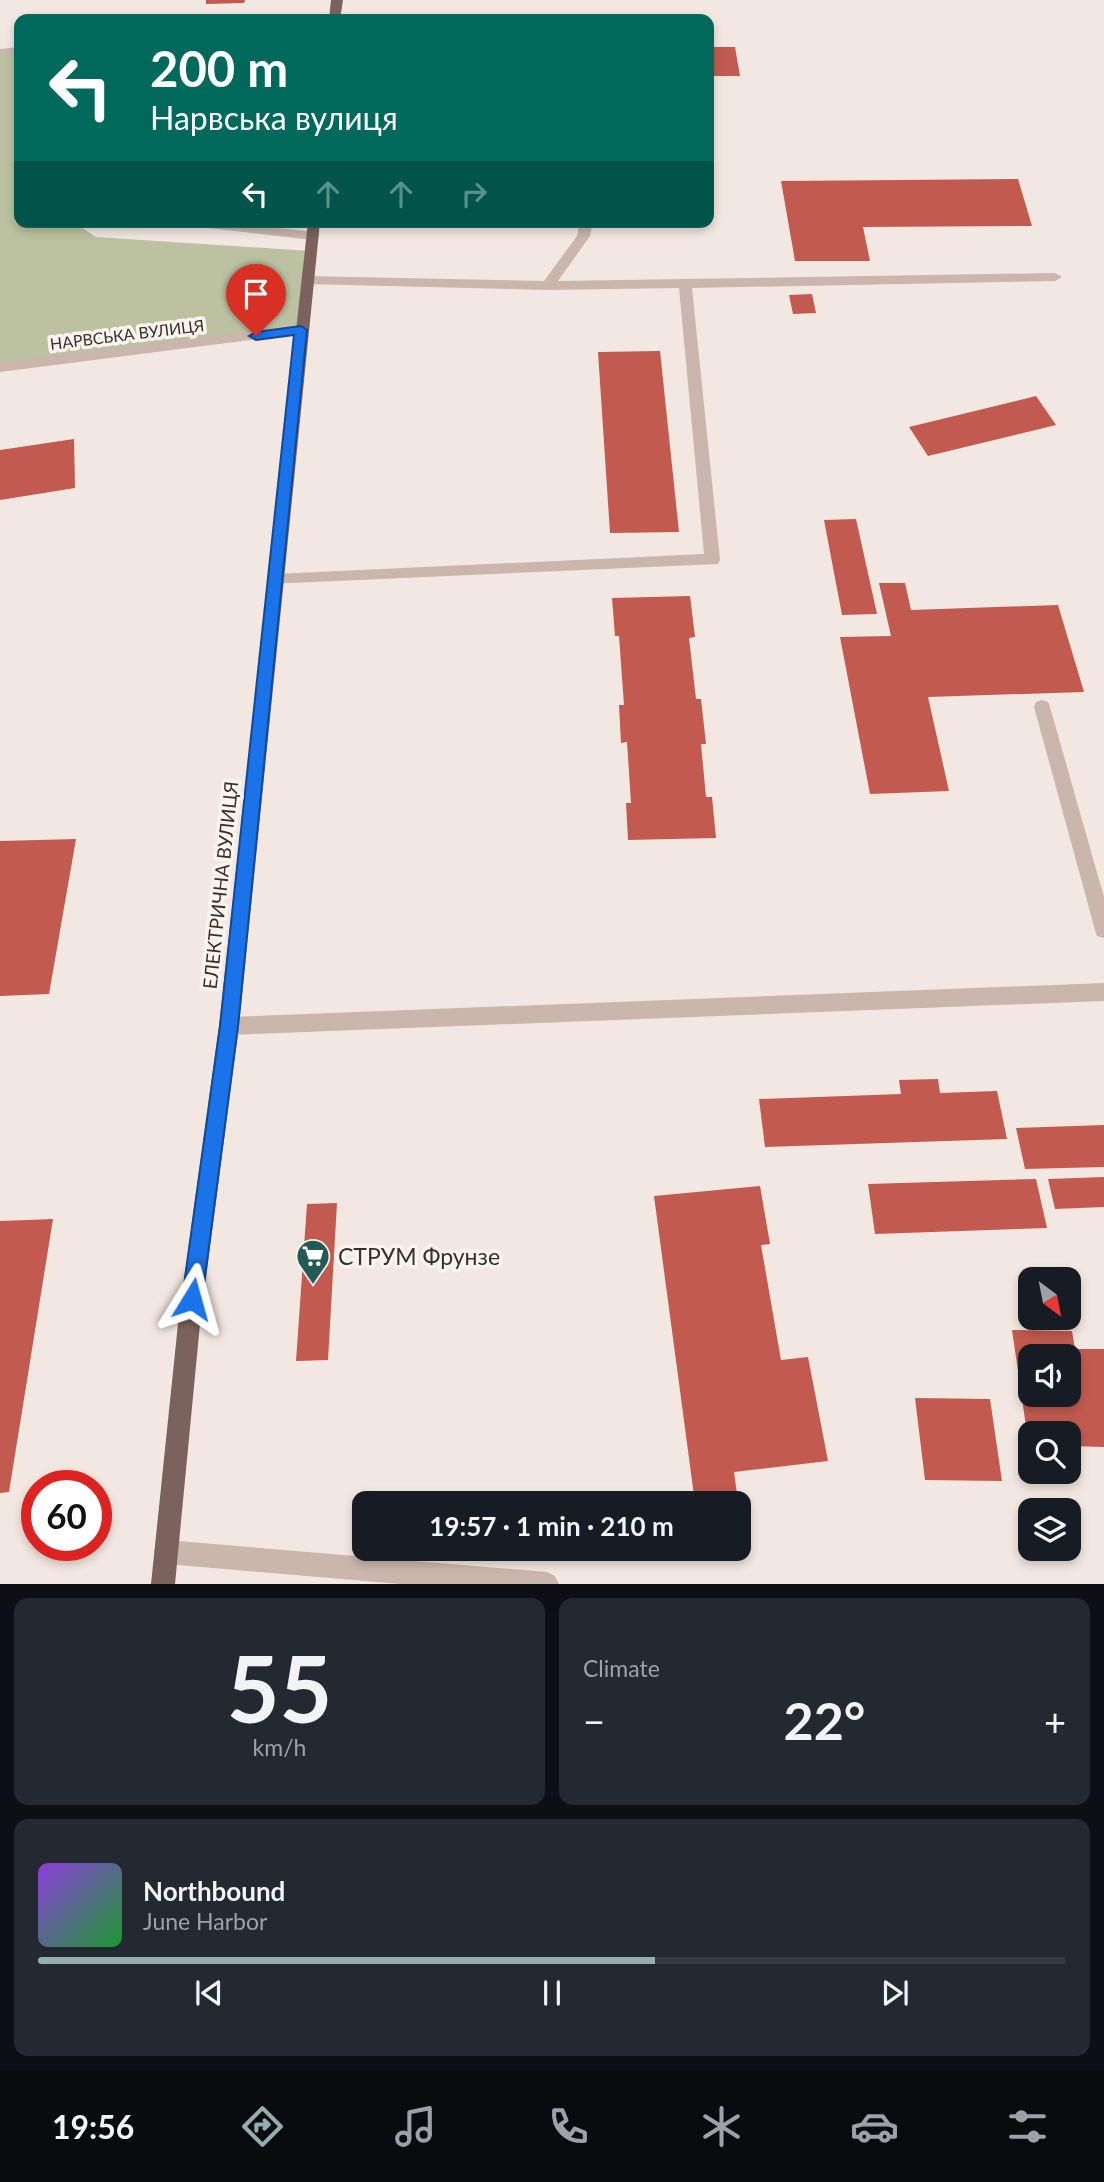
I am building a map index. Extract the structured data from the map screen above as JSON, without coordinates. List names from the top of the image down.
{
  "streets": {
    "main road": ["ЕЛЕКТРИЧНА ВУЛИЦЯ"],
    "street": ["НАРВСЬКА ВУЛИЦЯ"]
  },
  "crossings": [
    ["НАРВСЬКА ВУЛИЦЯ", "ЕЛЕКТРИЧНА ВУЛИЦЯ"]
  ],
  "places": {
    "supermarket": ["СТРУМ Фрунзе"]
  },
  "north": "bottom right",
  "page": {
    "turn": ["200 m", "Нарвська вулиця"],
    "limit": "60",
    "trip": "19:57 · 1 min · 210 m",
    "tile": [
      ["55", "km/h"],
      "Climate"
    ],
    "heat": ["−", "22°", "+"],
    "song": ["Northbound", "June Harbor"],
    "tabs": "19:56"
  }
}
